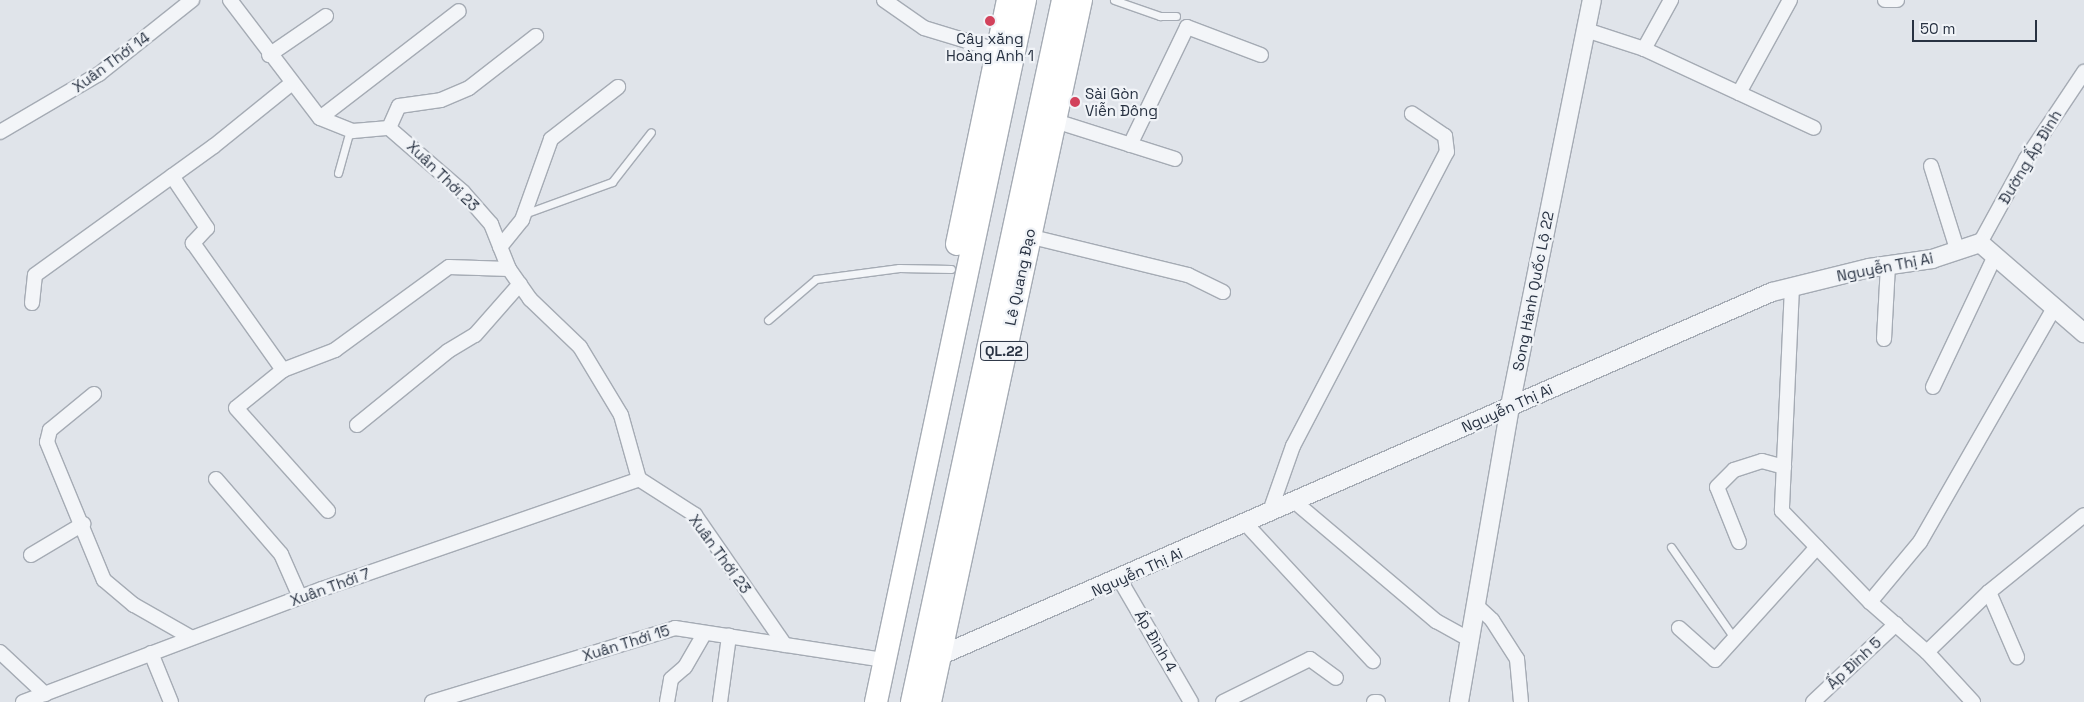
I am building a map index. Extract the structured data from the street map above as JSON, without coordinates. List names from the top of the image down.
{
  "streets": {
    "highway": ["Lê Quang Đạo", "QL.22"],
    "street": [
      "Xuân Thới 14",
      "Đường Ấp Đình",
      "Xuân Thới 23",
      "Nguyễn Thị Ai",
      "Song Hành Quốc Lộ 22",
      "Xuân Thới 7",
      "Ấp Đình 4",
      "Xuân Thới 15",
      "Ấp Đình 5"
    ]
  },
  "crossings": [
    ["Đường Ấp Đình", "Nguyễn Thị Ai"],
    ["Xuân Thới 23", "Xuân Thới 7"],
    ["Xuân Thới 23", "Xuân Thới 15"],
    ["Nguyễn Thị Ai", "Lê Quang Đạo"],
    ["Nguyễn Thị Ai", "Song Hành Quốc Lộ 22"],
    ["Nguyễn Thị Ai", "Ấp Đình 4"]
  ],
  "places": ["Cây xăng Hoàng Anh 1", "Sài Gòn Viễn Đông"],
  "scale_bar": "50 m"
}
